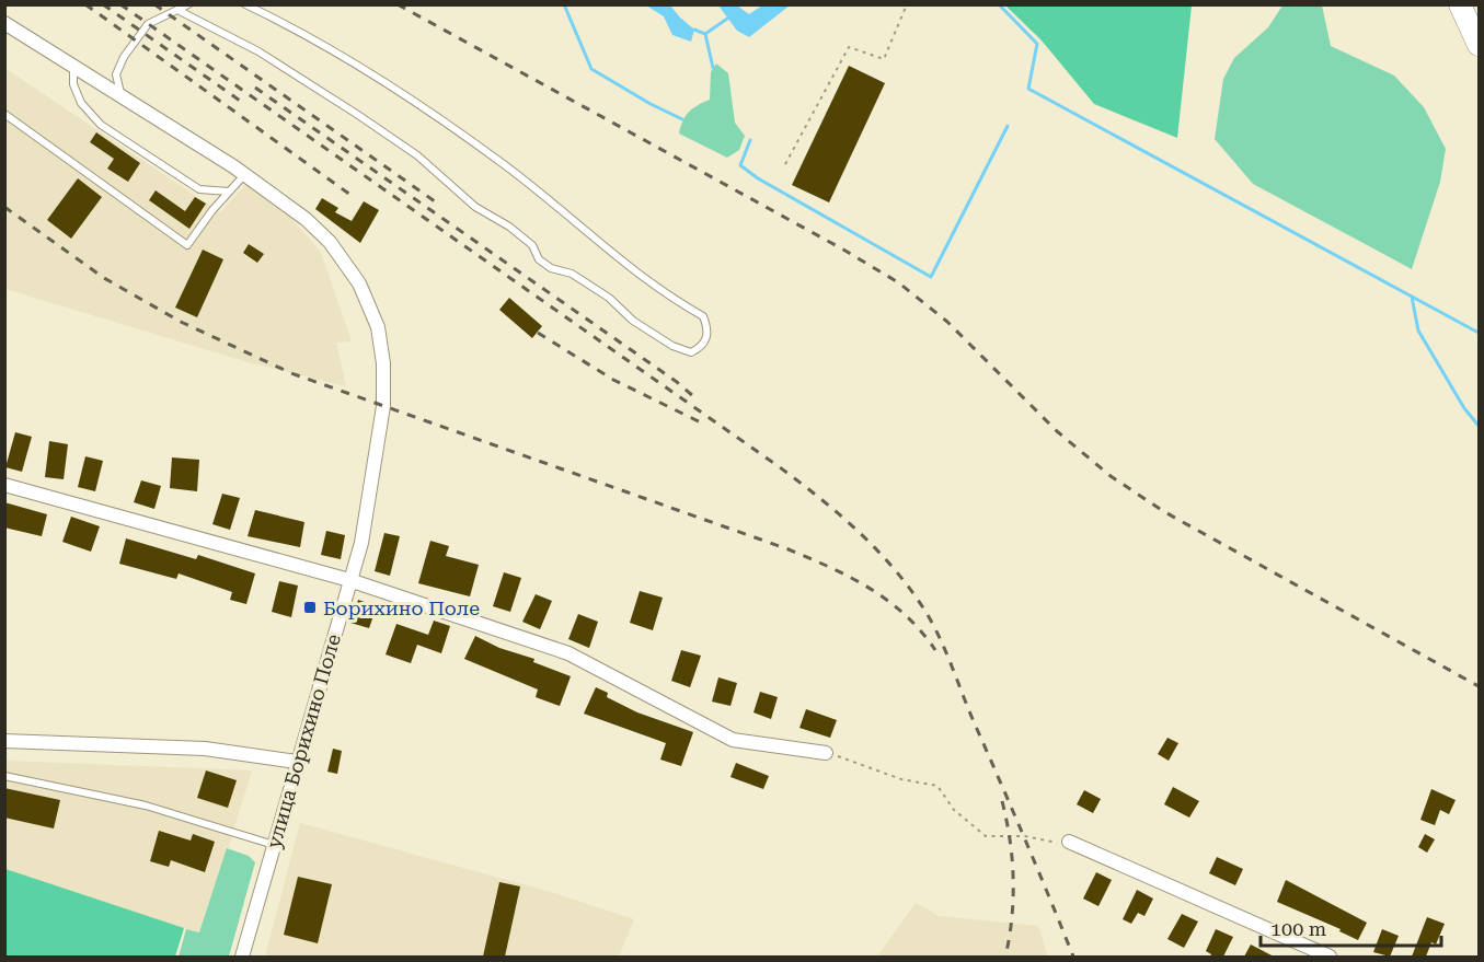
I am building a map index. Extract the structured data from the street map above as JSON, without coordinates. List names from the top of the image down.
{
  "streets": {
    "street": ["улица Борихино Поле"]
  },
  "places": {
    "transit": ["Борихино Поле"]
  },
  "scale_bar": "100 m"
}
